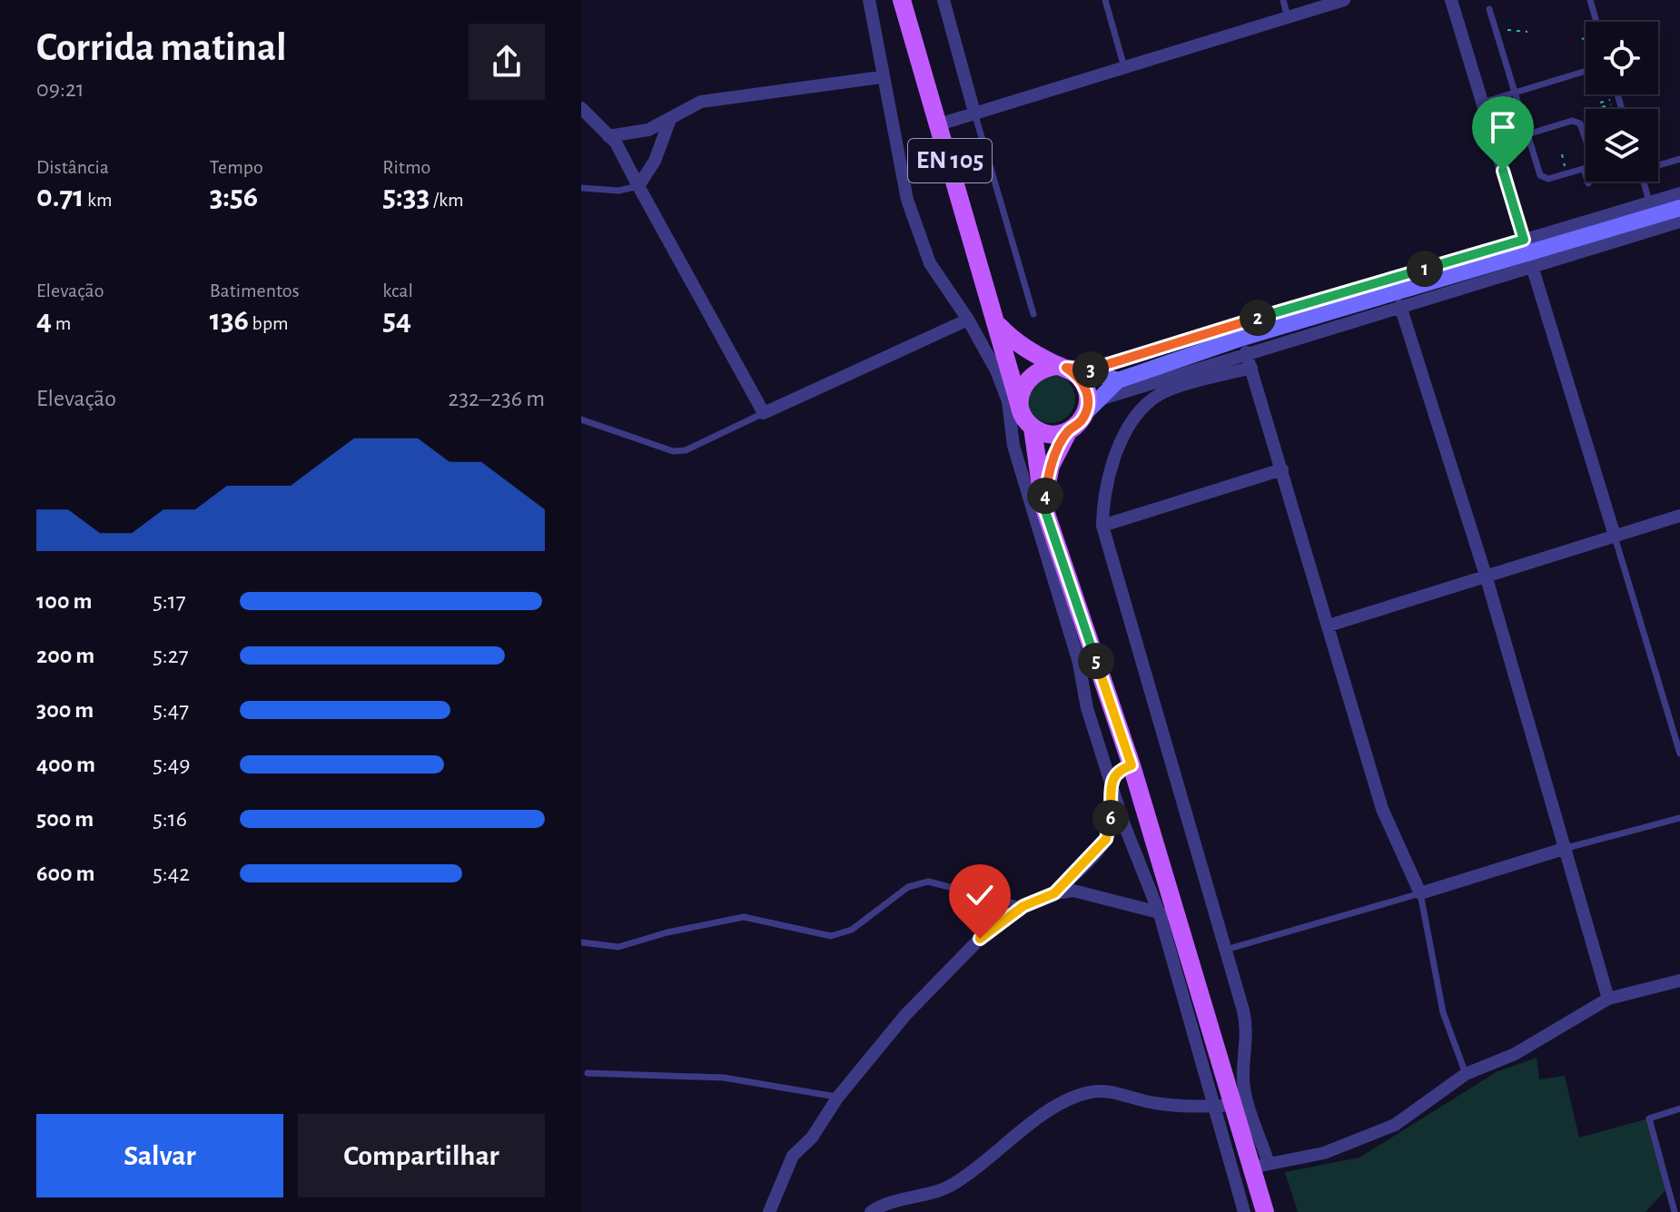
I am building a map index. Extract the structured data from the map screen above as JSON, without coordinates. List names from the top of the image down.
{
  "streets": {
    "main road": ["EN 105"]
  },
  "page": {
    "heading": ["Corrida matinal", "09:21"],
    "stats": [
      ["Distância", "0.71 km"],
      ["Tempo", "3:56"],
      ["Ritmo", "5:33 /km"],
      ["Elevação", "4 m"],
      ["Batimentos", "136 bpm"],
      ["kcal", "54"]
    ],
    "pins": [
      "1",
      "2",
      "3",
      "4",
      "5",
      "6"
    ],
    "chart": ["Elevação", "232–236 m"],
    "list": [
      {
        "name": "100 m",
        "note": "5:17"
      },
      {
        "name": "200 m",
        "note": "5:27"
      },
      {
        "name": "300 m",
        "note": "5:47"
      },
      {
        "name": "400 m",
        "note": "5:49"
      },
      {
        "name": "500 m",
        "note": "5:16"
      },
      {
        "name": "600 m",
        "note": "5:42"
      }
    ],
    "buttons": ["Salvar", "Compartilhar"]
  }
}
